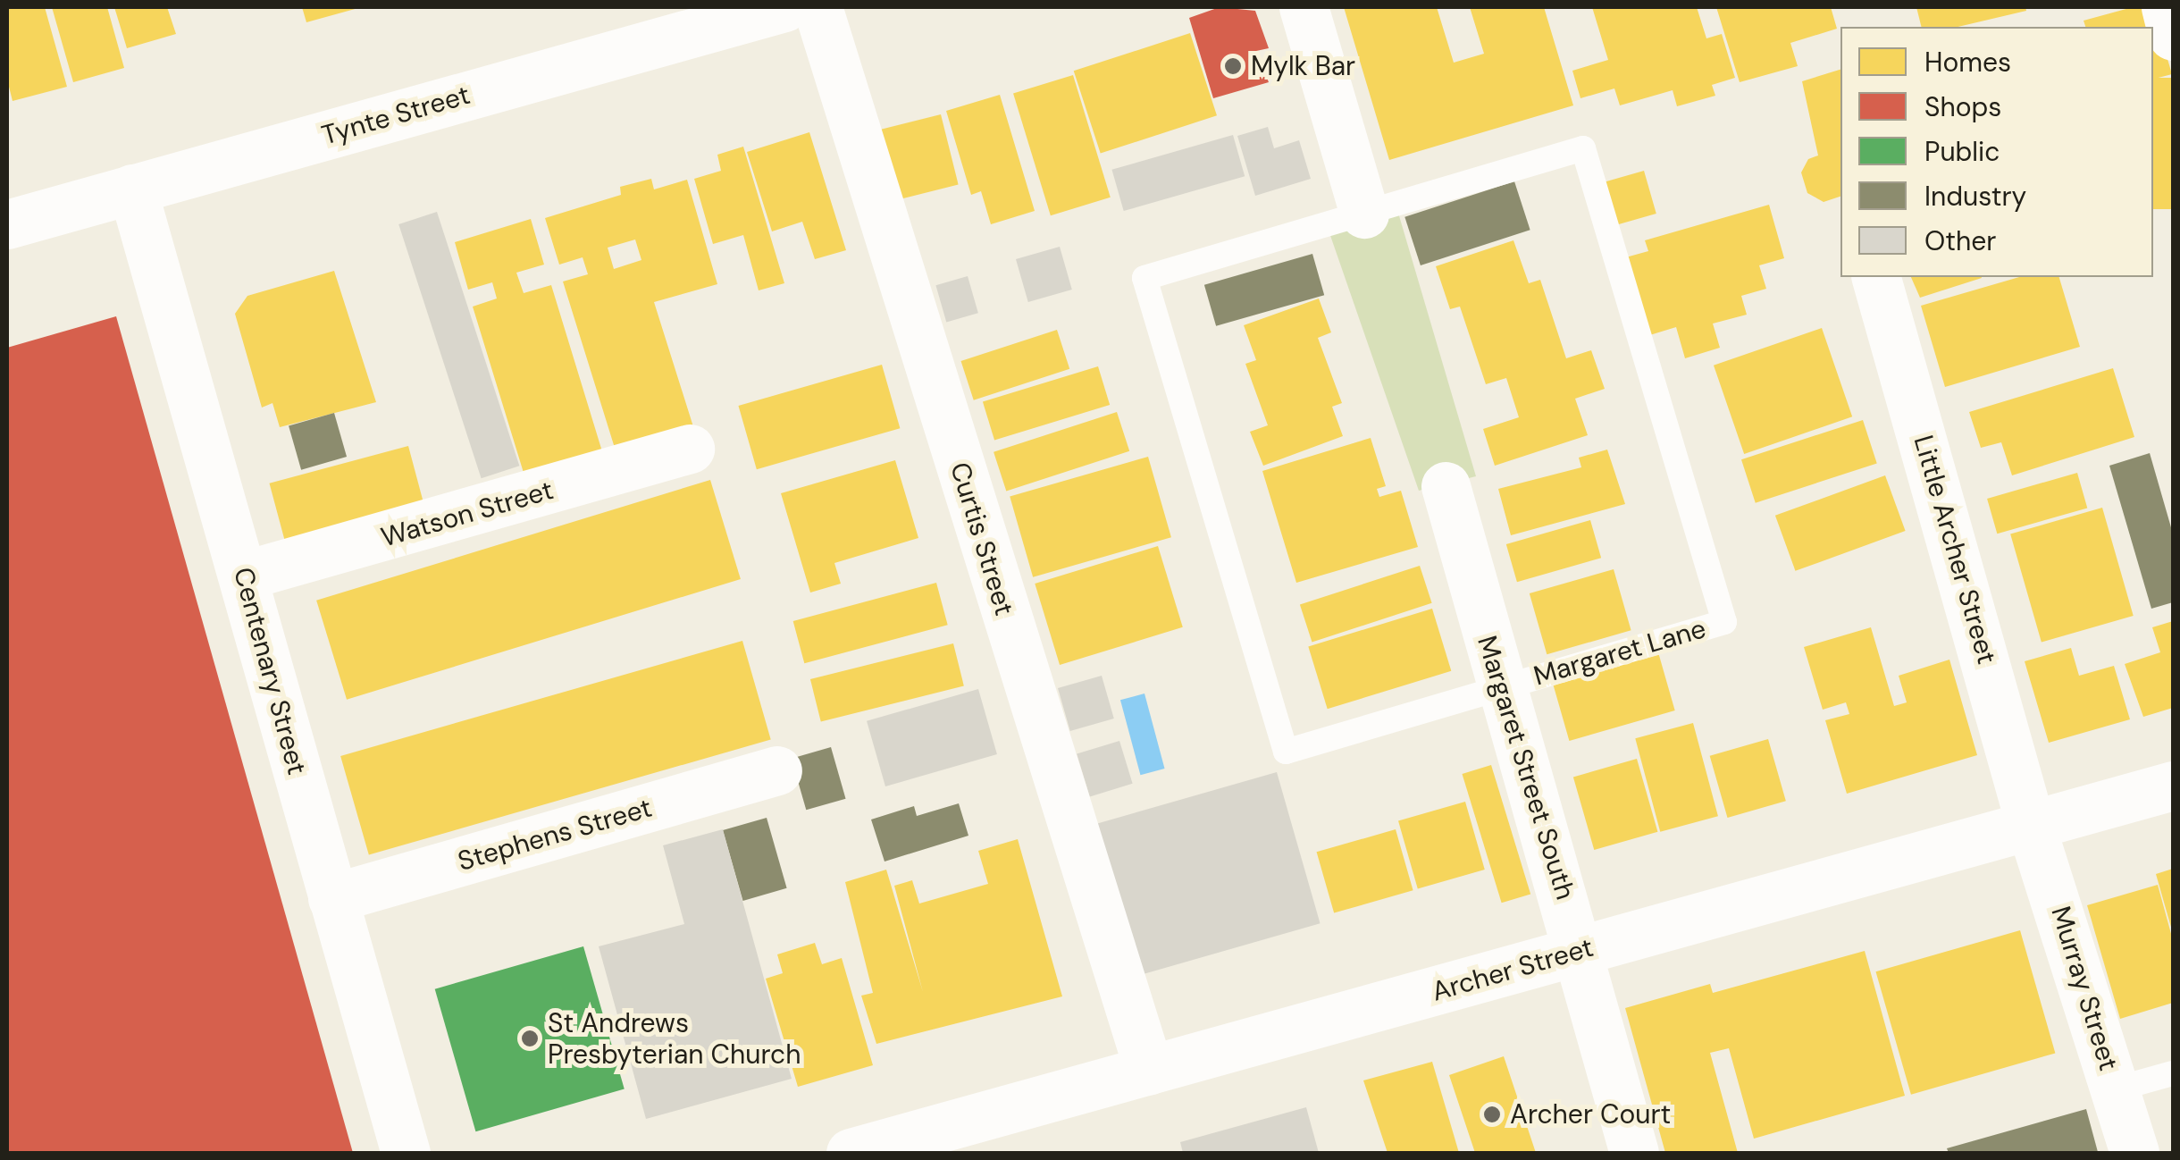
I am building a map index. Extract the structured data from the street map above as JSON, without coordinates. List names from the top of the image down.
{
  "streets": {
    "street": [
      "Tynte Street",
      "Watson Street",
      "Curtis Street",
      "Little Archer Street",
      "Centenary Street",
      "Margaret Street South",
      "Stephens Street",
      "Archer Street",
      "Murray Street"
    ],
    "lane": ["Margaret Lane"]
  },
  "crossings": [
    ["Tynte Street", "Centenary Street"],
    ["Watson Street", "Centenary Street"],
    ["Curtis Street", "Archer Street"],
    ["Little Archer Street", "Archer Street"],
    ["Little Archer Street", "Murray Street"],
    ["Margaret Lane", "Margaret Street South"],
    ["Centenary Street", "Stephens Street"],
    ["Margaret Street South", "Archer Street"],
    ["Archer Street", "Murray Street"]
  ],
  "places": ["Mylk Bar", "St Andrews Presbyterian Church", "Archer Court"],
  "legend": [
    "Homes",
    "Shops",
    "Public",
    "Industry",
    "Other"
  ]
}
